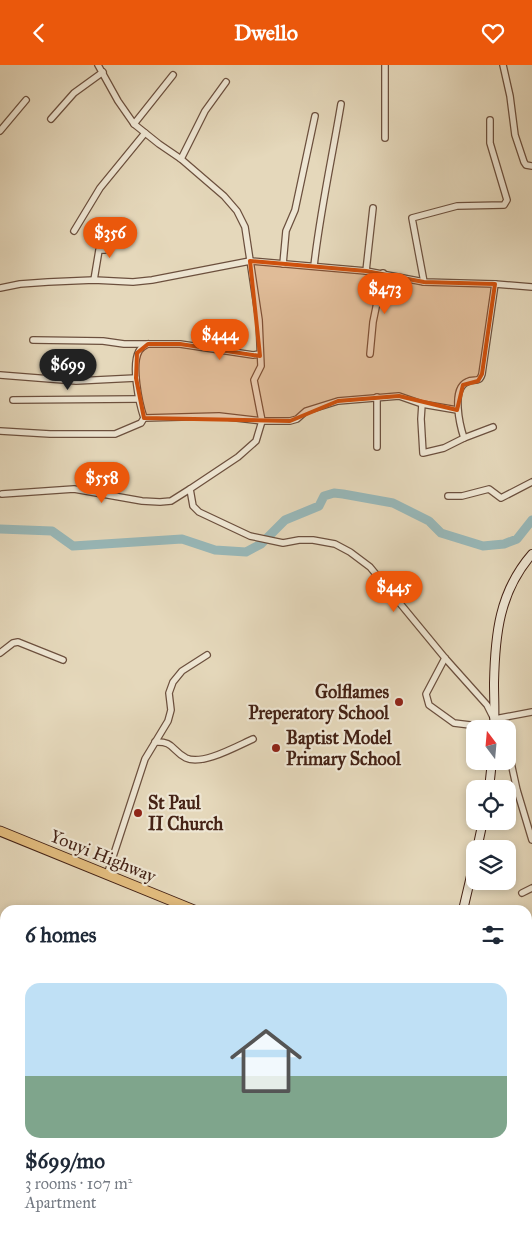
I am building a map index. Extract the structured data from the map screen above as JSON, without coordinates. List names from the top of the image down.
{
  "streets": {
    "main road": ["Youyi Highway"]
  },
  "places": ["Golflames Preperatory School", "Baptist Model Primary School", "St Paul II Church"],
  "north": "top",
  "page": {
    "header": "Dwello",
    "price": [
      "$356",
      "$473",
      "$444",
      "$699",
      "$558",
      "$445"
    ],
    "heading": "6 homes",
    "list": [
      {
        "name": "$699/mo",
        "note": "3 rooms · 107 m² · Apartment"
      }
    ]
  }
}
